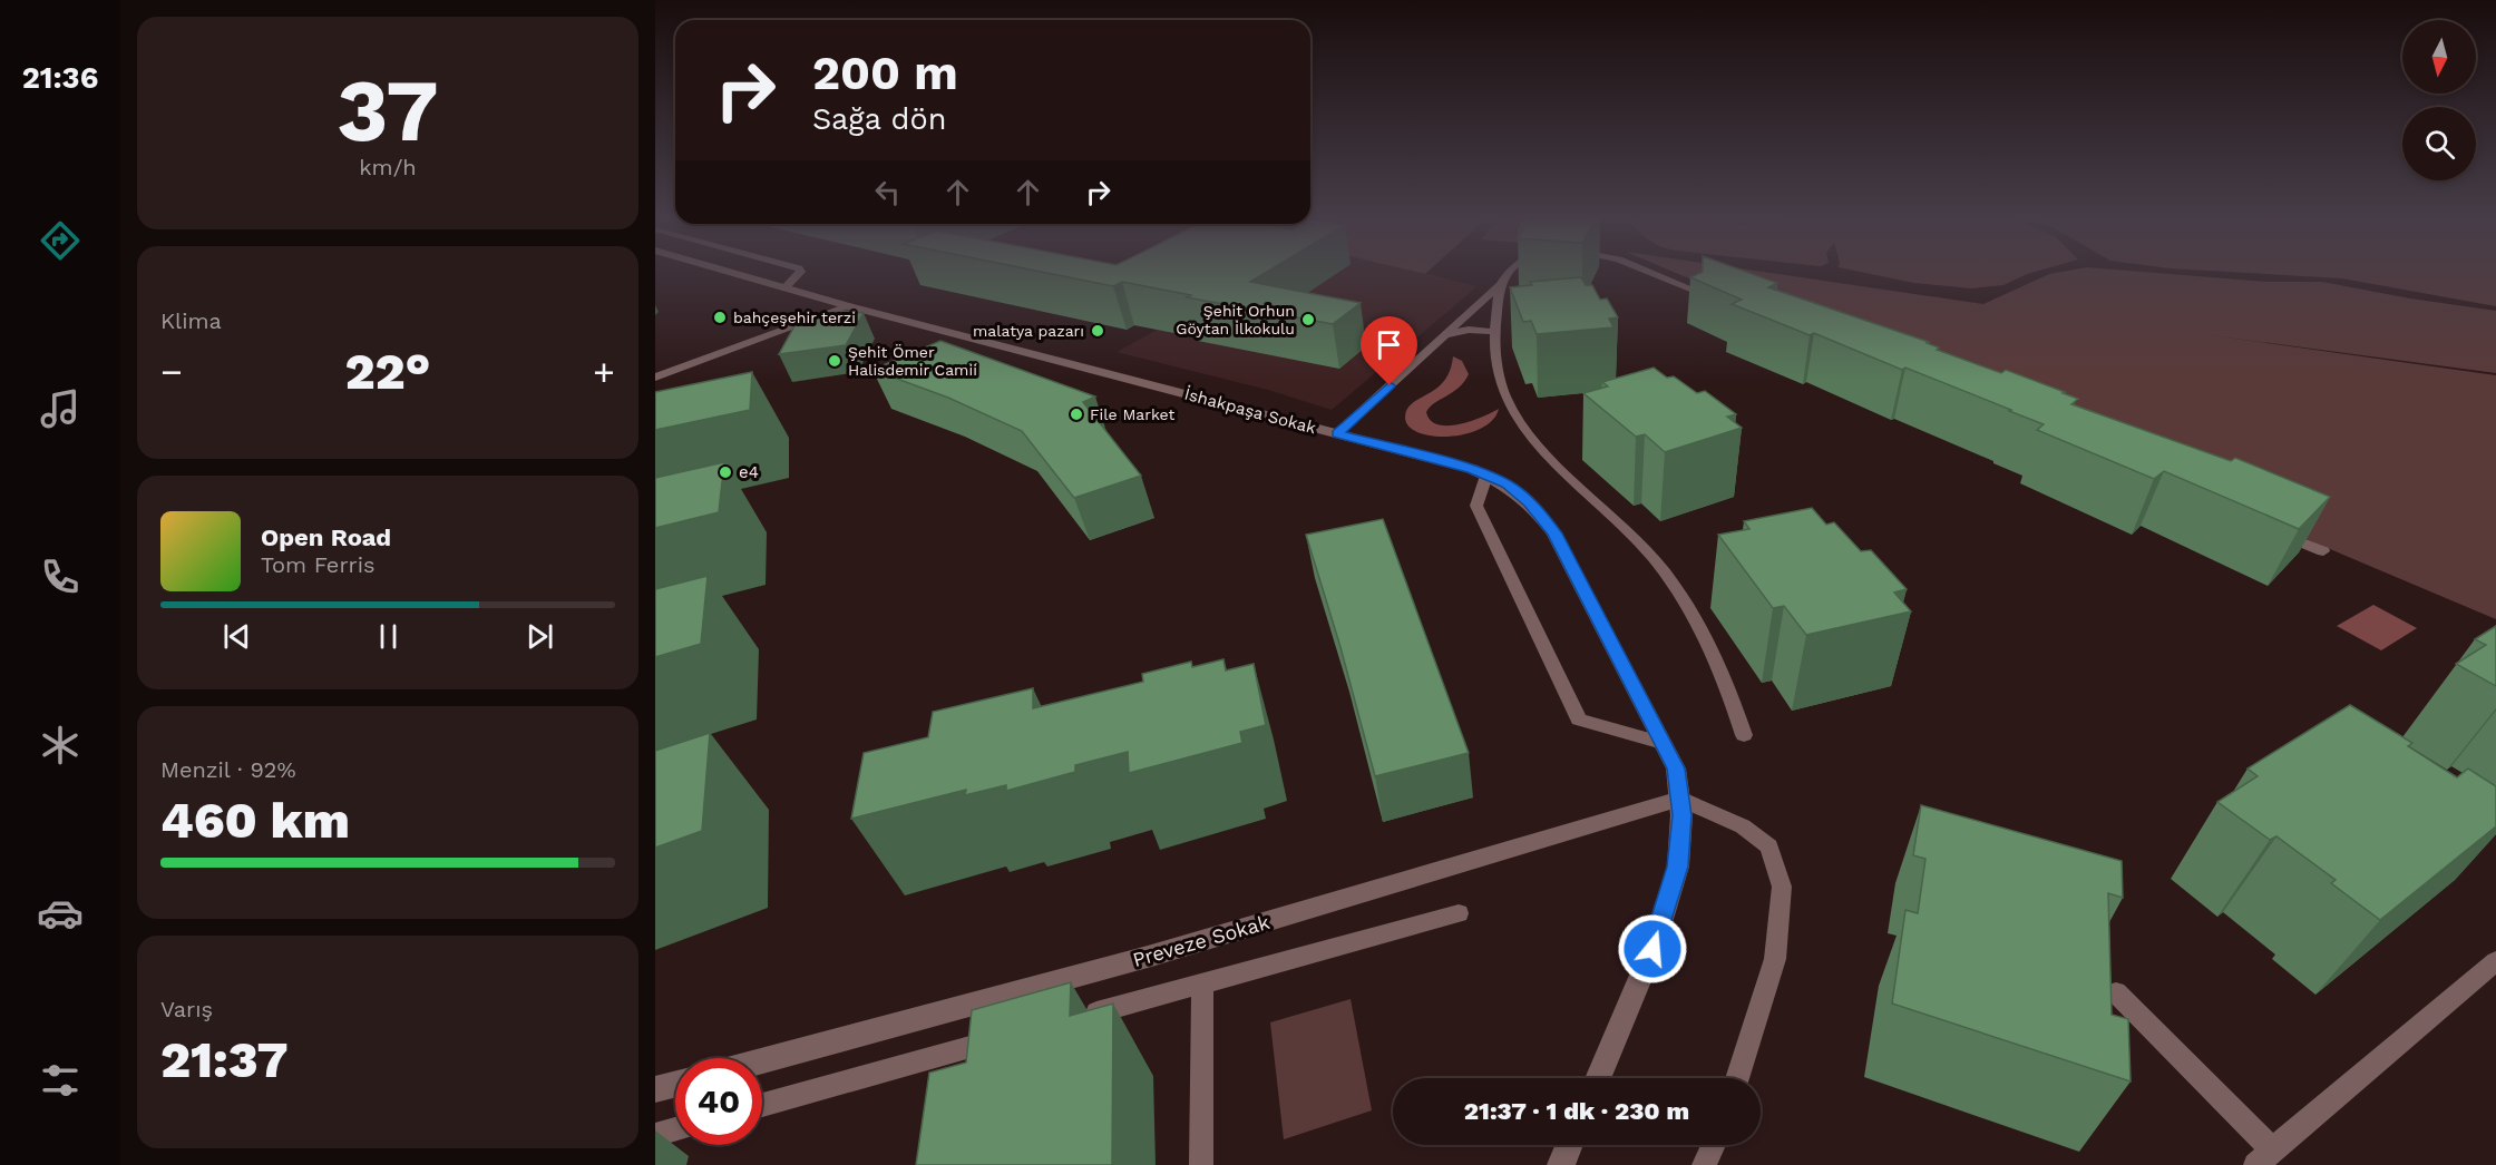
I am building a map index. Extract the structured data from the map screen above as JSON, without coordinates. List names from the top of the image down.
{
  "streets": {
    "street": ["İshakpaşa Sokak", "Preveze Sokak"]
  },
  "crossings": [
    ["İshakpaşa Sokak", "Preveze Sokak"]
  ],
  "places": [
    "bahçeşehir terzi",
    "Şehit Orhun Göytan İlkokulu",
    "malatya pazarı",
    "Şehit Ömer Halisdemir Camii",
    "File Market",
    "e4"
  ],
  "north": "bottom",
  "page": {
    "tabs": "21:36",
    "tile": [
      ["37", "km/h"],
      "Klima",
      ["Menzil · 92%", "460 km"],
      ["Varış", "21:37"]
    ],
    "turn": ["200 m", "Sağa dön"],
    "heat": ["−", "22°", "+"],
    "song": ["Open Road", "Tom Ferris"],
    "limit": "40",
    "trip": "21:37 · 1 dk · 230 m"
  }
}
